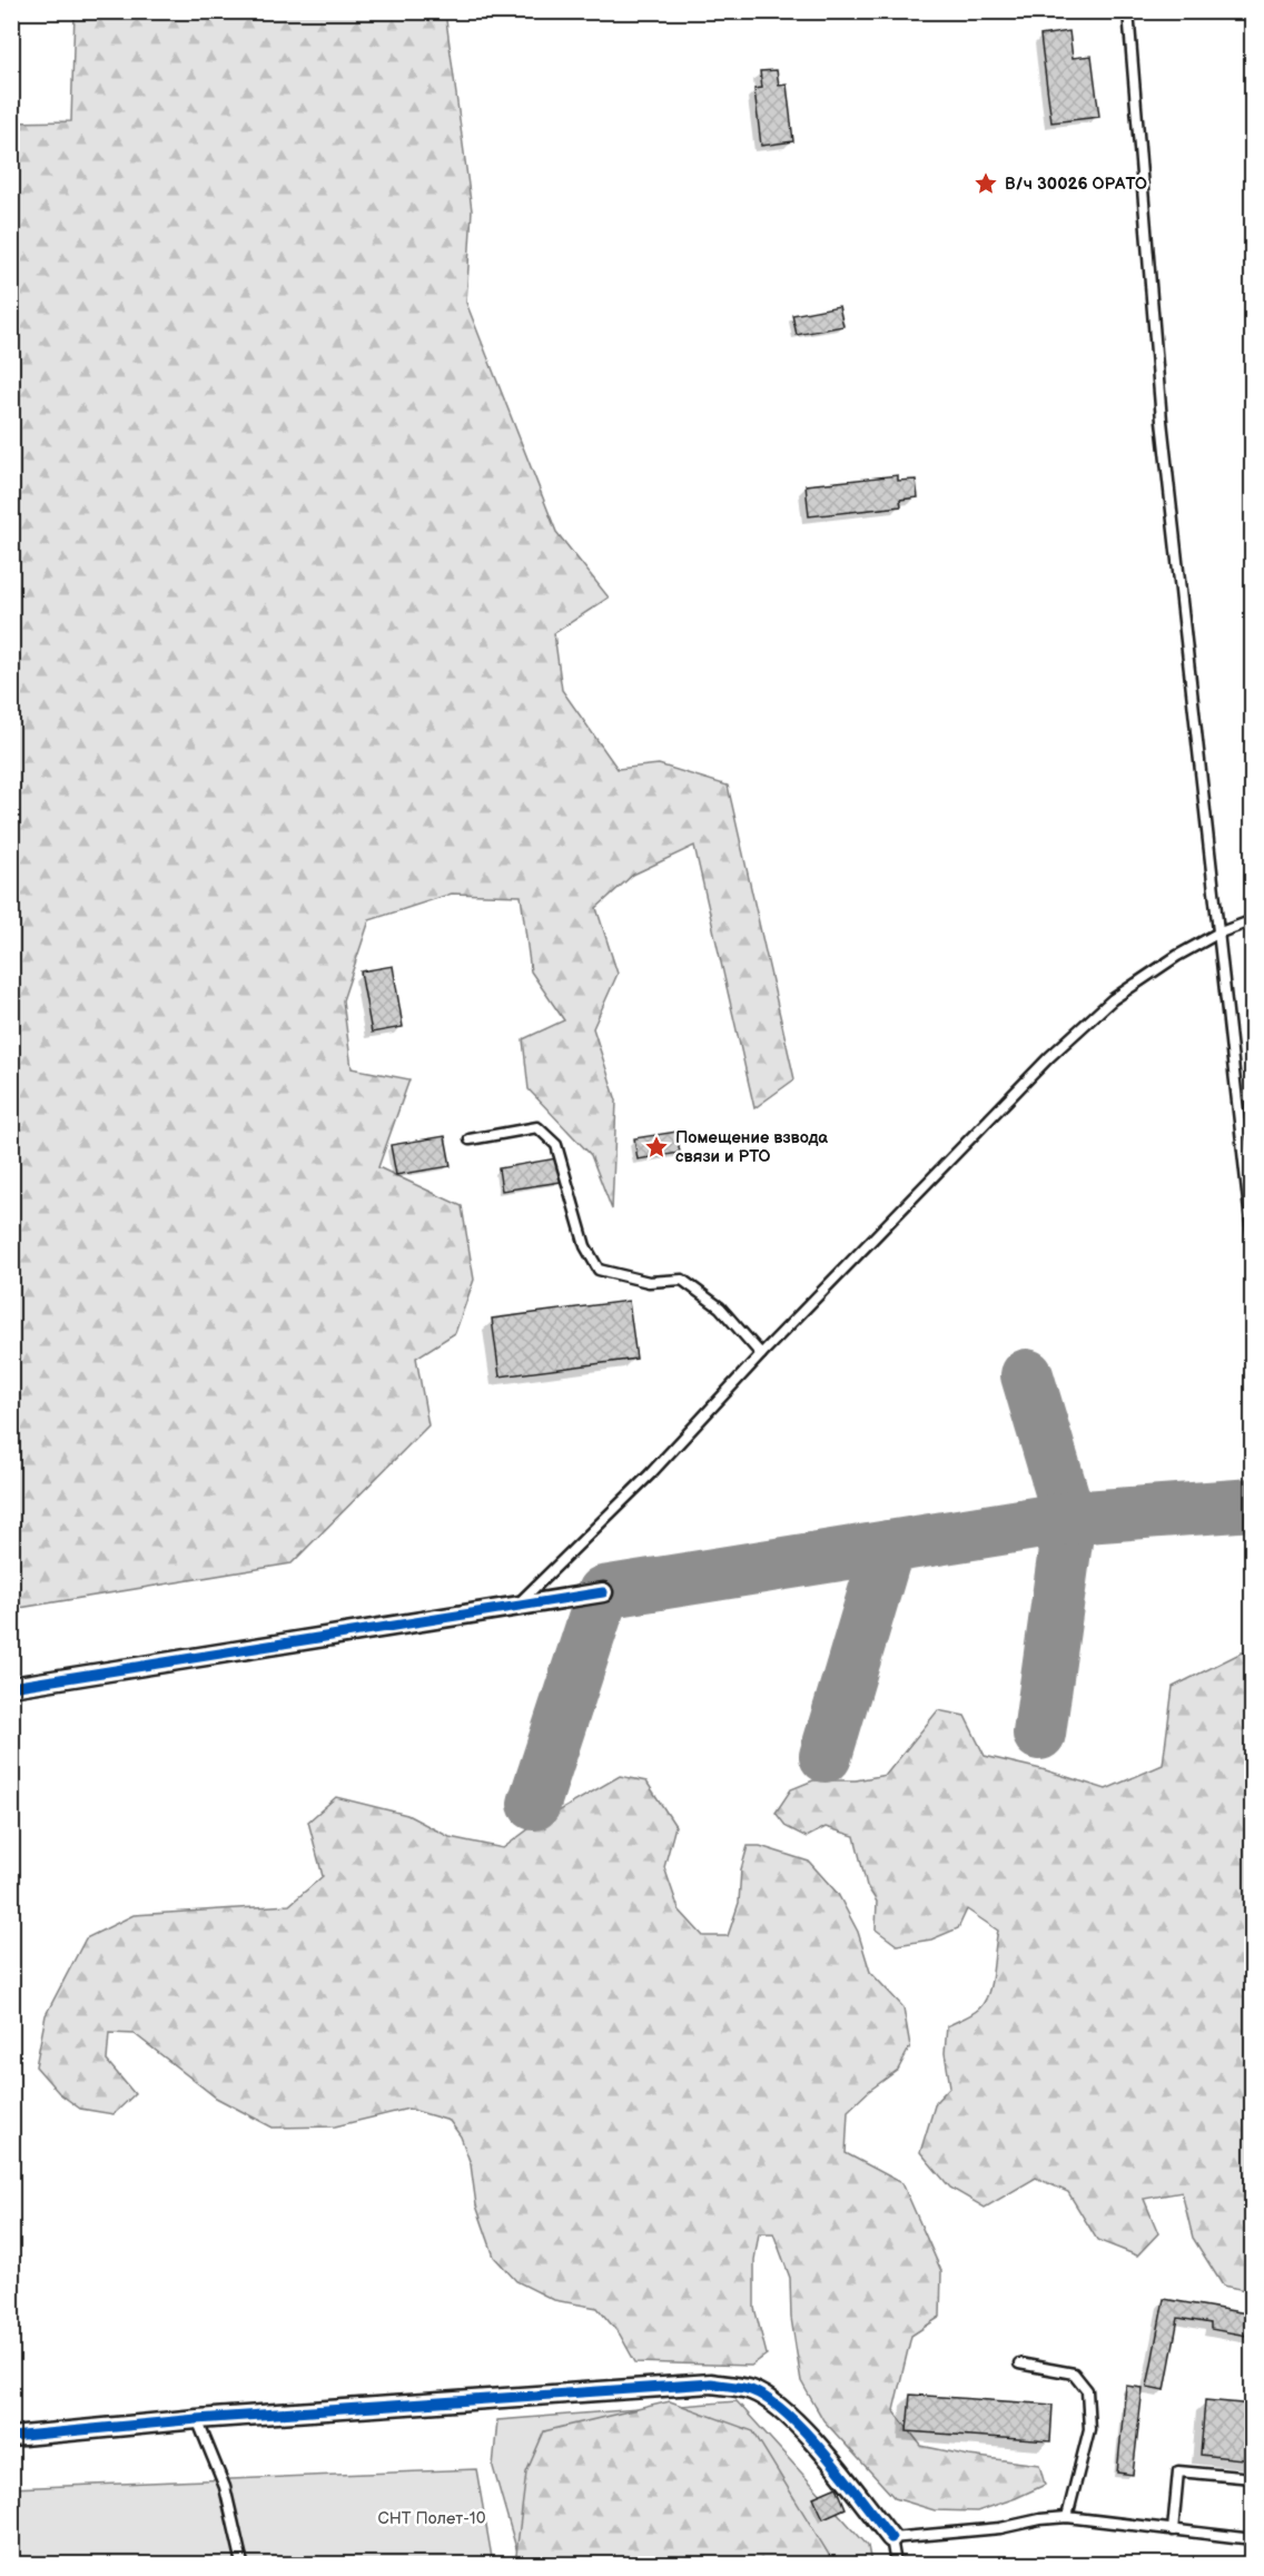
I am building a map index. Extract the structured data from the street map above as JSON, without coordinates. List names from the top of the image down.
{
  "parks": ["СНТ Полет-10"],
  "places": {
    "place": ["В/ч 30026 ОРАТО", "Помещение взвода связи и РТО"]
  }
}
